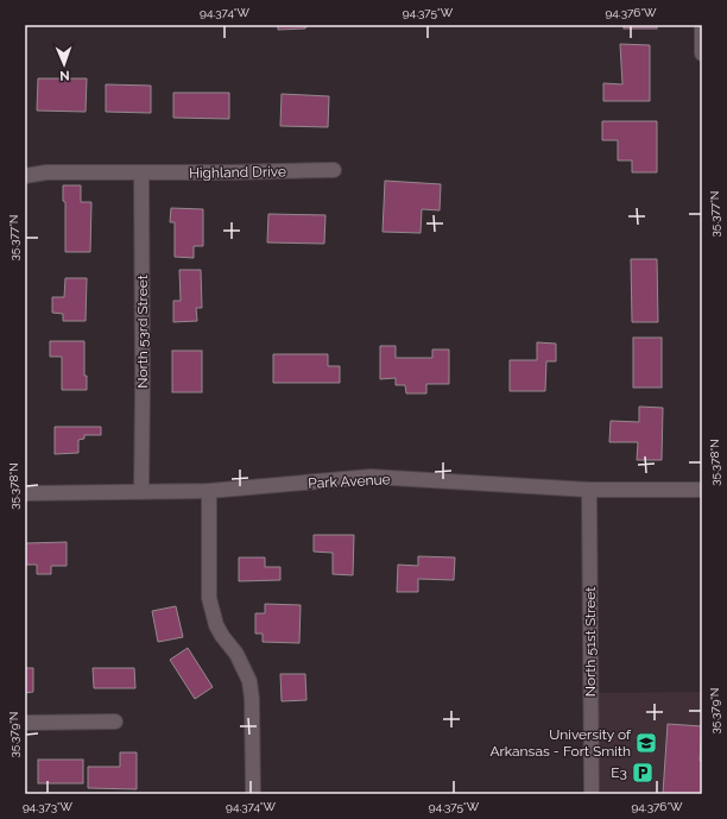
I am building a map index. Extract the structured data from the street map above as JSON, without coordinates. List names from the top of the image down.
{
  "streets": {
    "street": [
      "Highland Drive",
      "North 53rd Street",
      "Park Avenue",
      "North 51st Street"
    ]
  },
  "crossings": [
    ["Highland Drive", "North 53rd Street"],
    ["North 53rd Street", "Park Avenue"],
    ["Park Avenue", "North 51st Street"]
  ],
  "places": {
    "school or university": ["University of Arkansas - Fort Smith"],
    "parking": ["E3"]
  },
  "north": "bottom",
  "coordinates": [
    "94.374°W",
    "94.375°W",
    "94.376°W",
    "35.377°N",
    "35.378°N",
    "35.379°N",
    "94.373°W"
  ]
}
